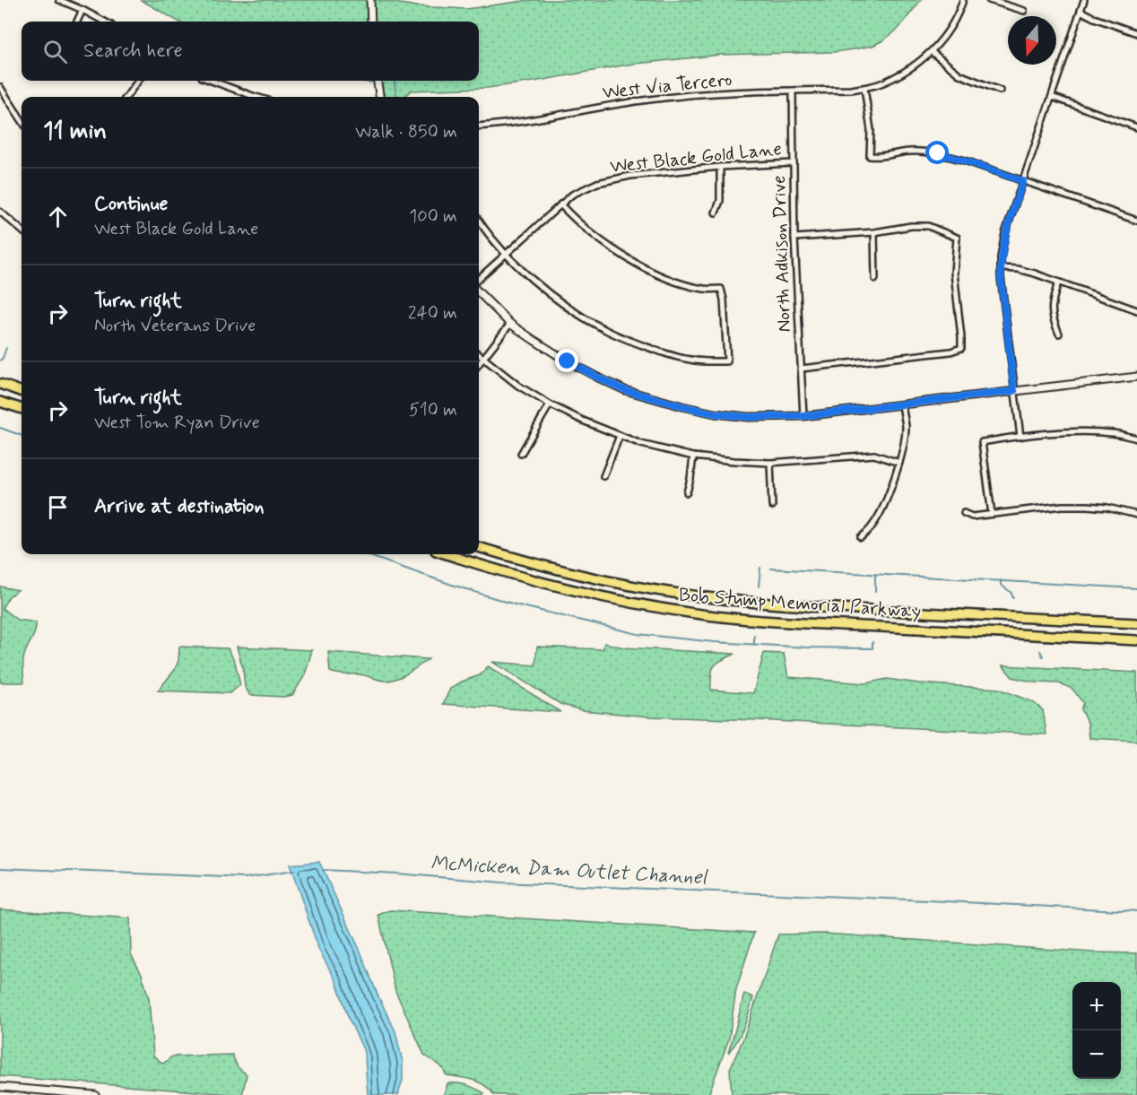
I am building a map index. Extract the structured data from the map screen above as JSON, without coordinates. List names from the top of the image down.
{
  "streets": {
    "highway": ["Bob Stump Memorial Parkway"],
    "street": ["West Via Tercero", "West Black Gold Lane", "North Adkison Drive"]
  },
  "crossings": [
    ["West Via Tercero", "North Adkison Drive"],
    ["West Black Gold Lane", "North Adkison Drive"]
  ],
  "water": ["McMicken Dam Outlet Channel"],
  "north": "bottom",
  "page": {
    "search": "Search here",
    "heading": ["11 min", "Walk · 850 m"],
    "list": [
      ["Continue", "West Black Gold Lane", "100 m"],
      ["Turn right", "North Veterans Drive", "240 m"],
      ["Turn right", "West Tom Ryan Drive", "510 m"],
      "Arrive at destination"
    ],
    "map_buttons": ["+", "−"]
  }
}
